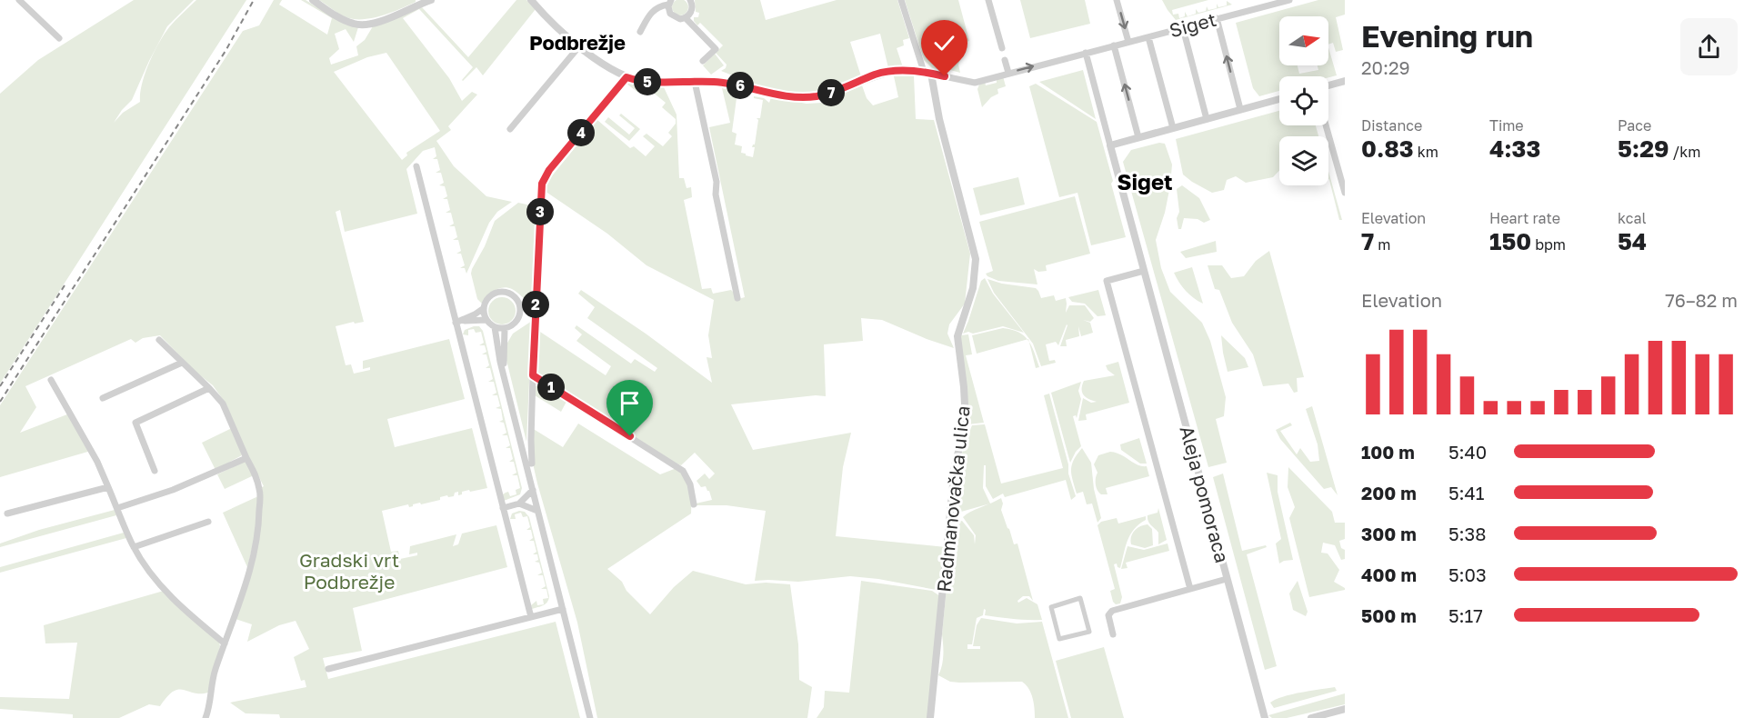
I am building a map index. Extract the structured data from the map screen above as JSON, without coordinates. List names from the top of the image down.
{
  "streets": {
    "street": ["Siget", "Aleja pomoraca", "Radmanovačka ulica"]
  },
  "crossings": [
    ["Siget", "Aleja pomoraca"],
    ["Siget", "Radmanovačka ulica"]
  ],
  "districts": ["Podbrežje", "Siget"],
  "parks": ["Gradski vrt Podbrežje"],
  "north": "right",
  "page": {
    "heading": ["Evening run", "20:29"],
    "pins": [
      "5",
      "6",
      "7",
      "4",
      "3",
      "2",
      "1"
    ],
    "stats": [
      ["Distance", "0.83 km"],
      ["Time", "4:33"],
      ["Pace", "5:29 /km"],
      ["Elevation", "7 m"],
      ["Heart rate", "150 bpm"],
      ["kcal", "54"]
    ],
    "chart": ["Elevation", "76–82 m"],
    "list": [
      {
        "name": "100 m",
        "note": "5:40"
      },
      {
        "name": "200 m",
        "note": "5:41"
      },
      {
        "name": "300 m",
        "note": "5:38"
      },
      {
        "name": "400 m",
        "note": "5:03"
      },
      {
        "name": "500 m",
        "note": "5:17"
      }
    ]
  }
}
